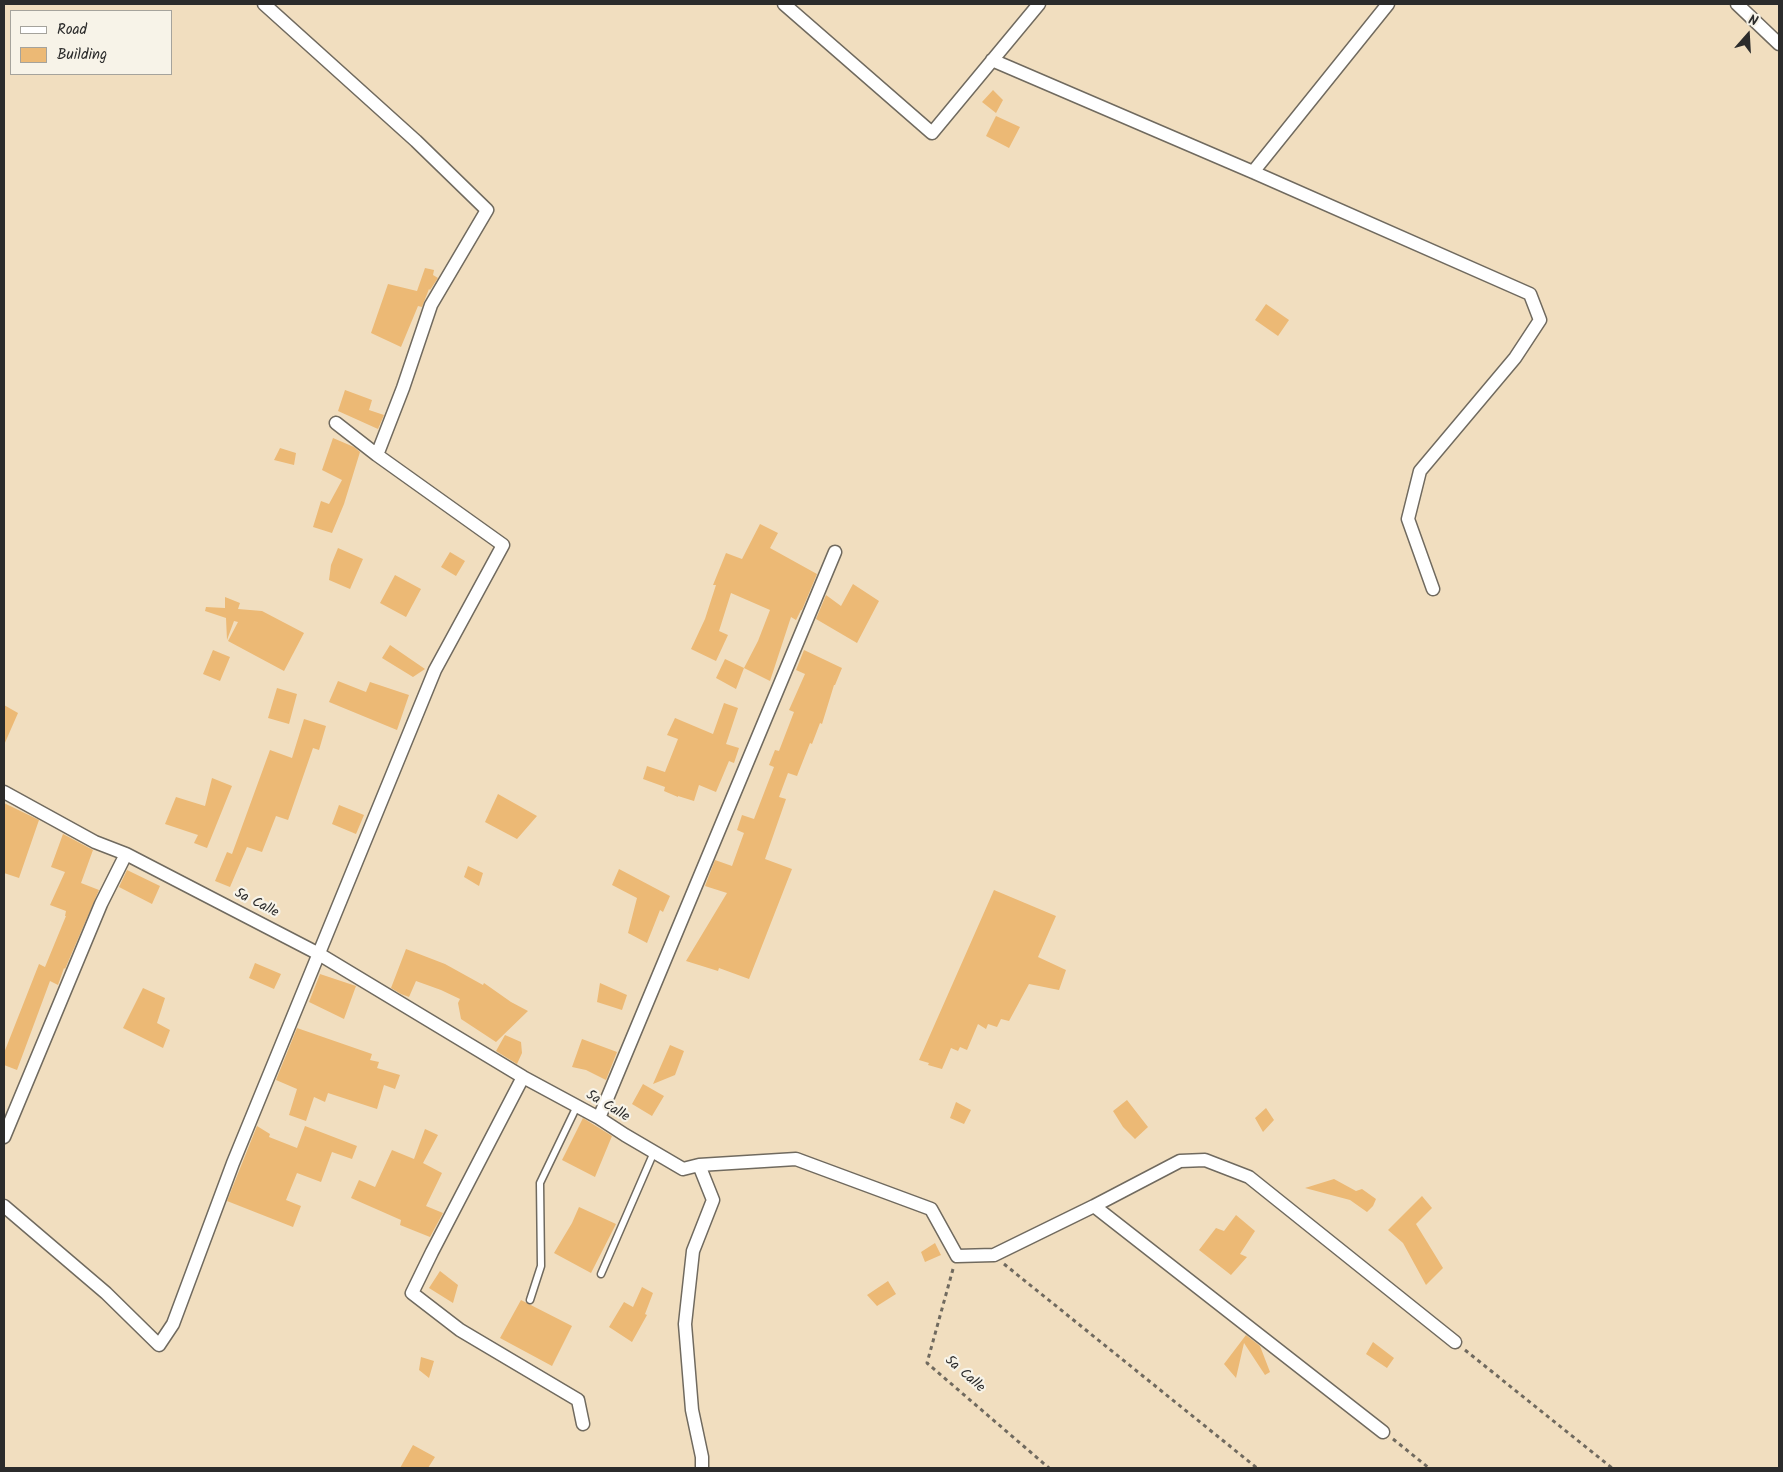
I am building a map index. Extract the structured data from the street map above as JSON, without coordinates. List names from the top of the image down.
{
  "streets": {
    "street": ["5a Calle"]
  },
  "legend": ["Road", "Building"],
  "north": "top"
}
